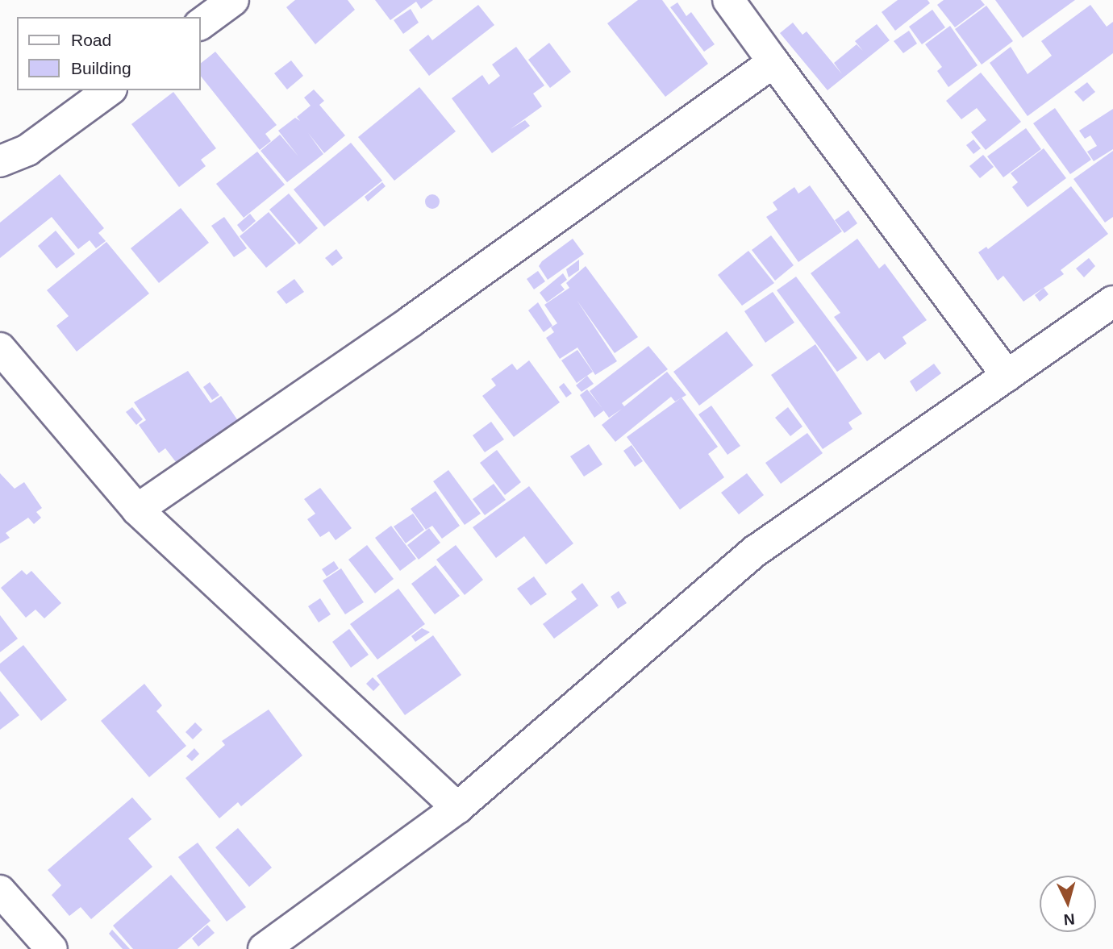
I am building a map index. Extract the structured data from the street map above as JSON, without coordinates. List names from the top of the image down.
{
  "legend": ["Road", "Building"],
  "north": "bottom"
}
